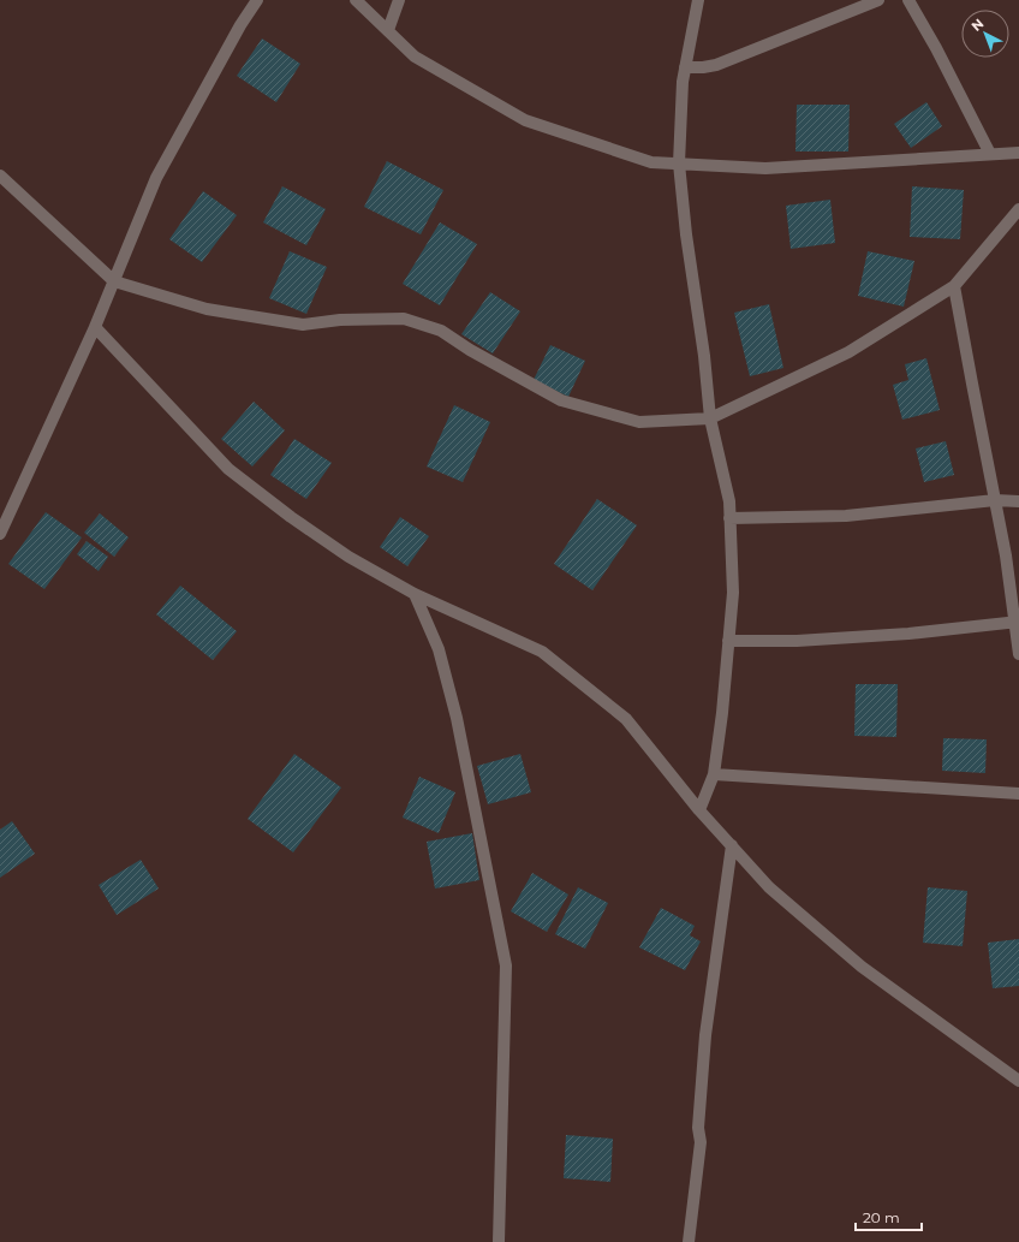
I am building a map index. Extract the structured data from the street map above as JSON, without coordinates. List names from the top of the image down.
{
  "scale_bar": "20 m",
  "north": "top left"
}
